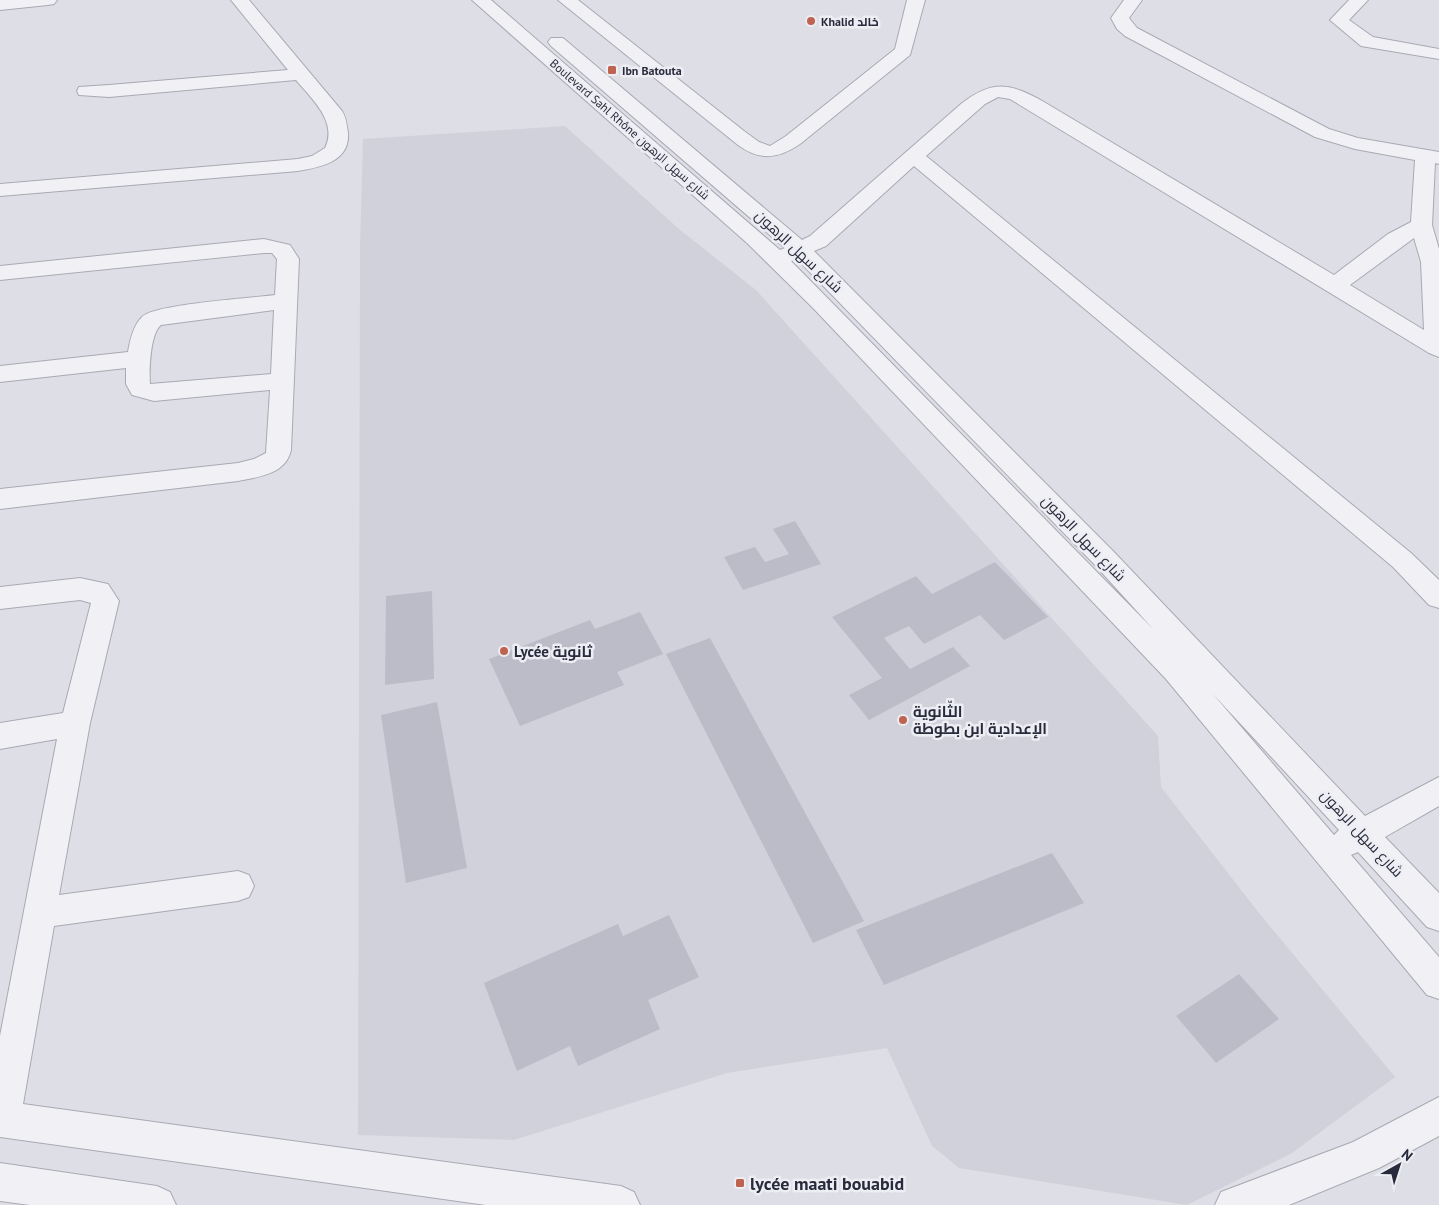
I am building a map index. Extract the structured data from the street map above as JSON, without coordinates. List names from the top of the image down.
{
  "streets": {
    "street": ["Boulevard Sahl Rhône شارع سهل الرهون", "شارع سهل الرهون"]
  },
  "crossings": [
    ["Boulevard Sahl Rhône شارع سهل الرهون", "شارع سهل الرهون"]
  ],
  "places": {
    "other": ["Khalid خالد", "Lycée ثانوية", "الثّانوية الإعدادية ابن بطوطة"],
    "transit": ["Ibn Batouta", "lycée maati bouabid"]
  },
  "north": "top right"
}
